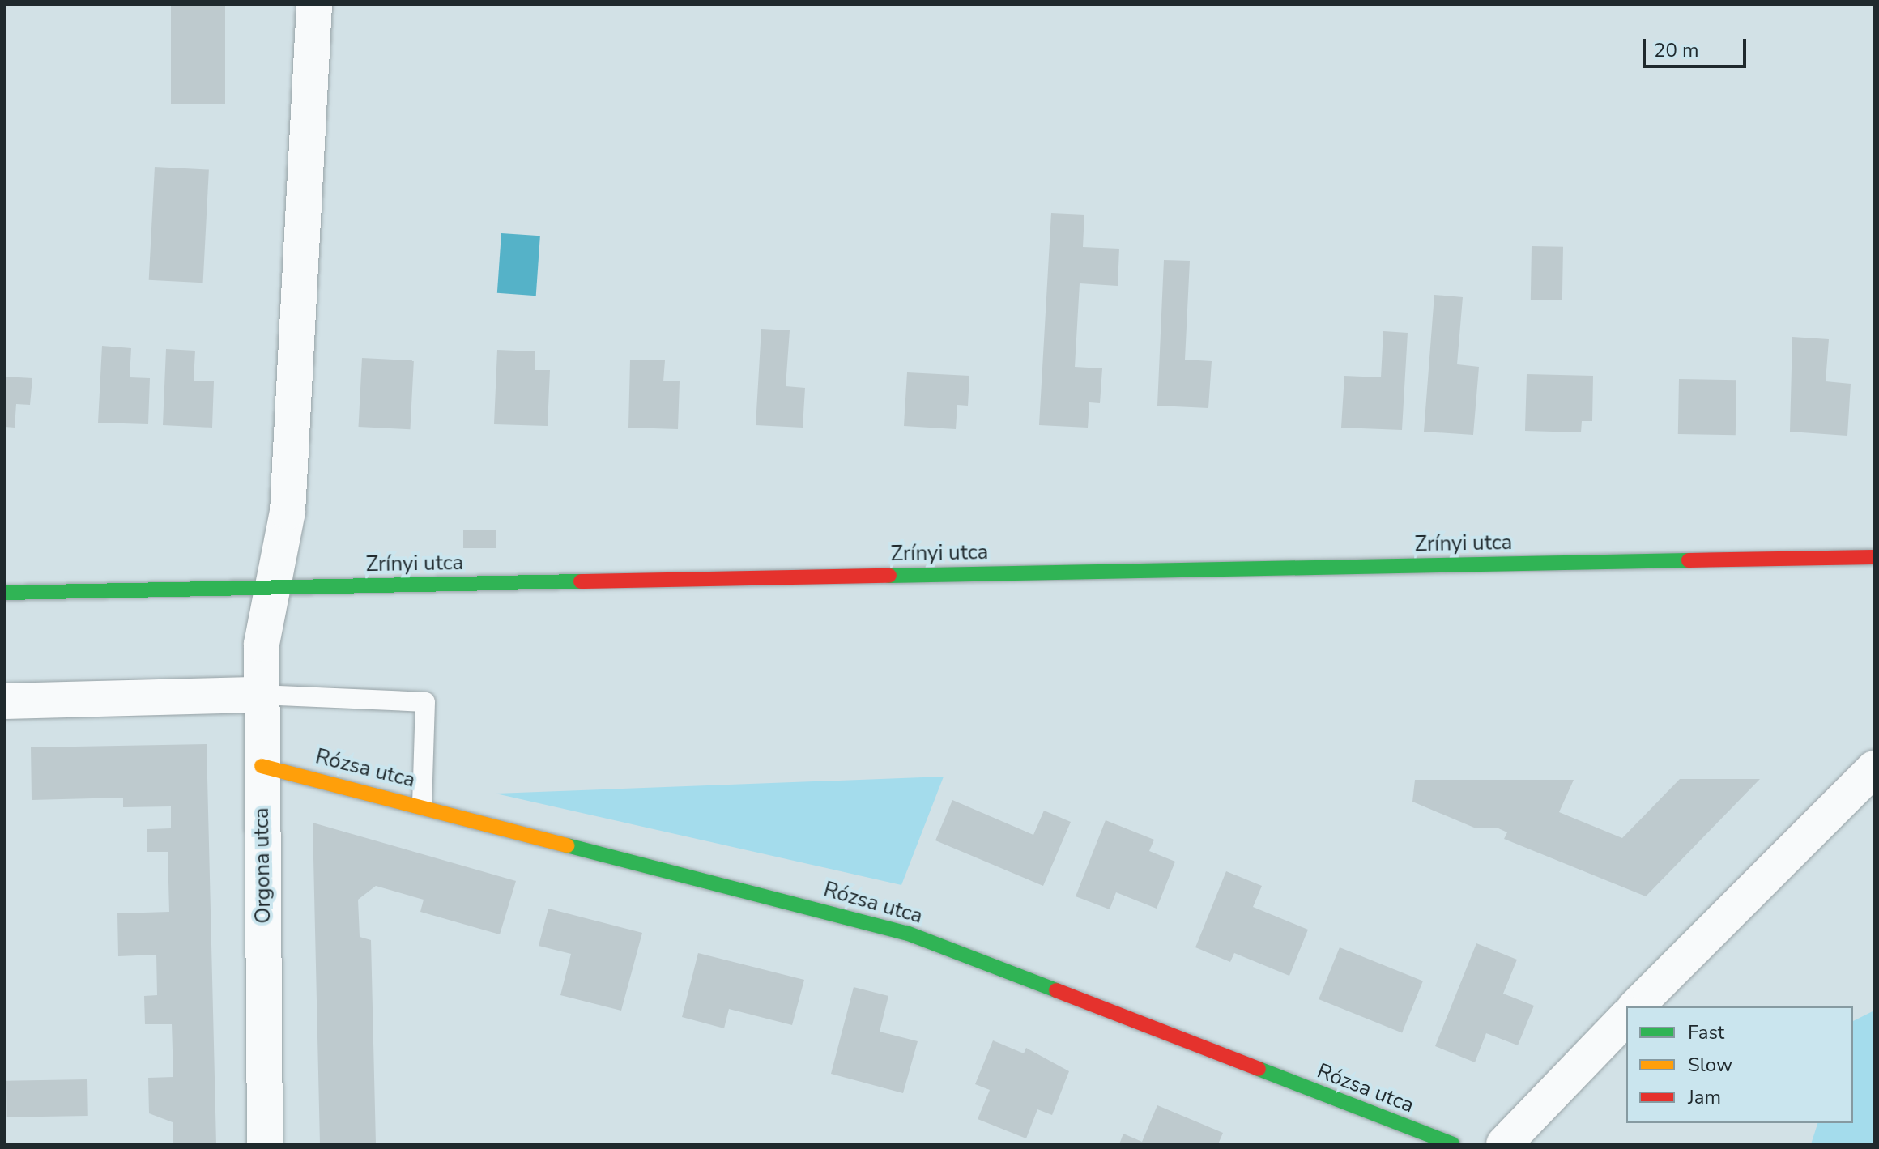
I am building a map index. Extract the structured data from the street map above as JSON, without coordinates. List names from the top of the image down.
{
  "streets": {
    "main road": ["Zrínyi utca", "Rózsa utca"],
    "street": ["Orgona utca"]
  },
  "crossings": [
    ["Zrínyi utca", "Orgona utca"],
    ["Rózsa utca", "Orgona utca"]
  ],
  "legend": ["Fast", "Slow", "Jam"],
  "scale_bar": "20 m"
}
